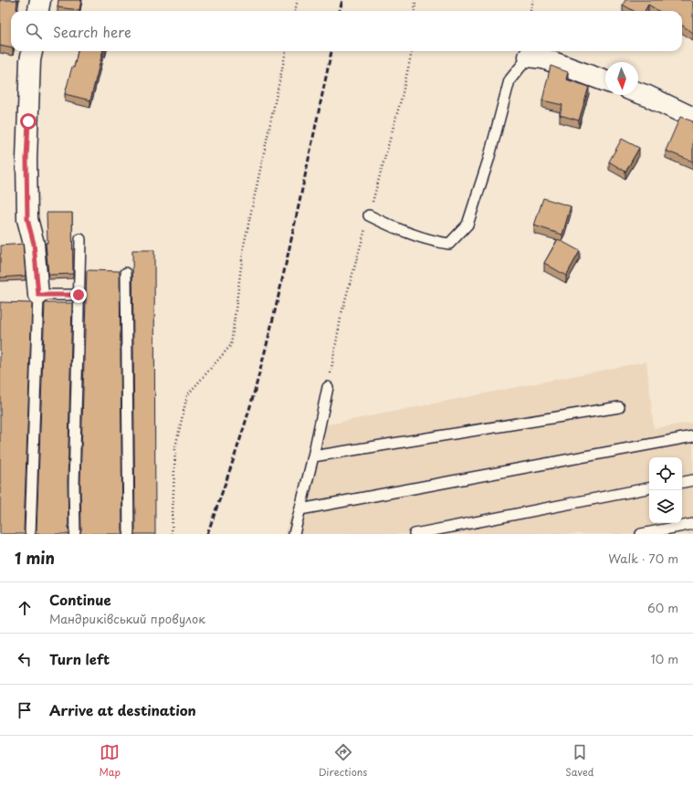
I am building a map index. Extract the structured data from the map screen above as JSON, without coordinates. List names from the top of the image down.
{
  "north": "bottom",
  "page": {
    "search": "Search here",
    "heading": ["1 min", "Walk · 70 m"],
    "list": [
      ["Continue", "Мандриківський провулок", "60 m"],
      ["Turn left", "10 m"],
      "Arrive at destination"
    ],
    "nav": ["Map", "Directions", "Saved"]
  }
}
